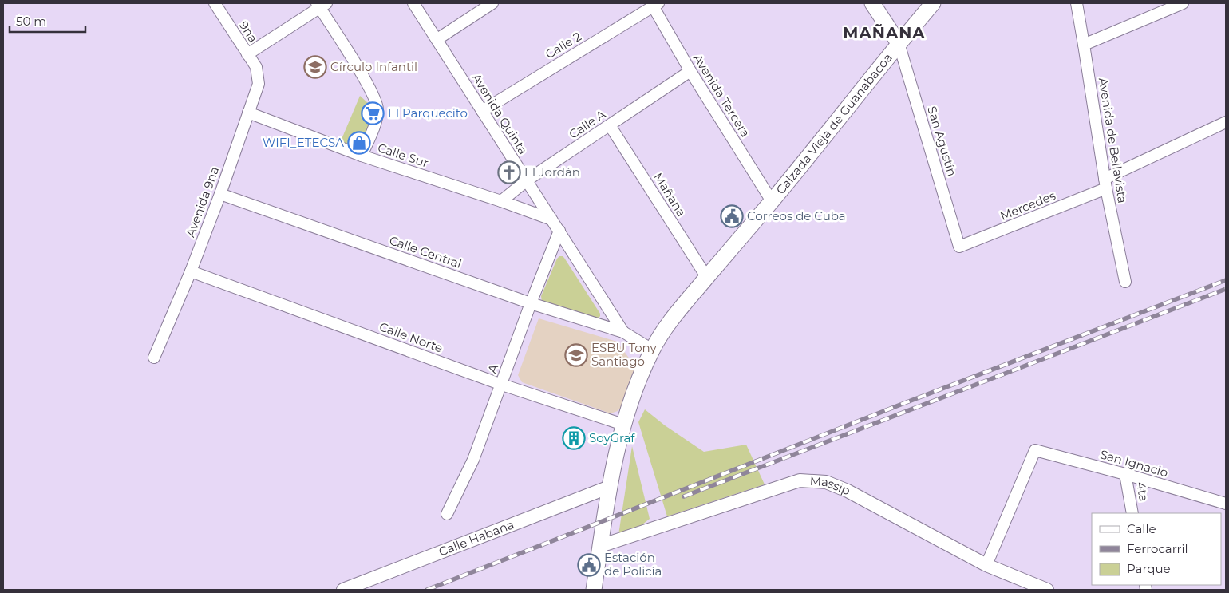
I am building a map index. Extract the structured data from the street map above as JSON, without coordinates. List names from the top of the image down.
{
  "streets": {
    "main road": ["Calzada Vieja de Guanabacoa"],
    "street": [
      "9na",
      "Calle 2",
      "Avenida Tercera",
      "Avenida Quinta",
      "Calle A",
      "Avenida de Bellavista",
      "San Agustín",
      "Calle Sur",
      "Mañana",
      "Avenida 9na",
      "Mercedes",
      "Calle Central",
      "Calle Norte",
      "A",
      "San Ignacio",
      "Massip",
      "4ta",
      "Calle Habana"
    ]
  },
  "crossings": [
    ["9na", "Avenida 9na"],
    ["Calle 2", "Avenida Tercera"],
    ["Calle 2", "Avenida Quinta"],
    ["Avenida Tercera", "Calzada Vieja de Guanabacoa"],
    ["Avenida Tercera", "Calle A"],
    ["Avenida Quinta", "Calzada Vieja de Guanabacoa"],
    ["Avenida Quinta", "Calle A"],
    ["Avenida Quinta", "Calle Sur"],
    ["Avenida Quinta", "Calle Central"],
    ["Avenida Quinta", "A"],
    ["Calzada Vieja de Guanabacoa", "San Agustín"],
    ["Calzada Vieja de Guanabacoa", "Mañana"],
    ["Calzada Vieja de Guanabacoa", "Calle Norte"],
    ["Calzada Vieja de Guanabacoa", "Massip"],
    ["Calzada Vieja de Guanabacoa", "Calle Habana"],
    ["Calle A", "Calle Sur"],
    ["Calle A", "Mañana"],
    ["Avenida de Bellavista", "Mercedes"],
    ["San Agustín", "Mercedes"],
    ["Calle Sur", "Avenida 9na"],
    ["Avenida 9na", "Calle Central"],
    ["Avenida 9na", "Calle Norte"],
    ["Calle Central", "A"],
    ["Calle Norte", "A"],
    ["San Ignacio", "Massip"],
    ["San Ignacio", "4ta"]
  ],
  "districts": ["MAÑANA"],
  "places": {
    "school or university": ["Círculo Infantil", "ESBU Tony Santiago"],
    "supermarket": ["El Parquecito"],
    "shop": ["WIFI_ETECSA"],
    "church": ["El Jordán"],
    "public building": ["Correos de Cuba", "Estación de Policía"],
    "building": ["SoyGraf"]
  },
  "legend": ["Calle", "Ferrocarril", "Parque"],
  "scale_bar": "50 m"
}
